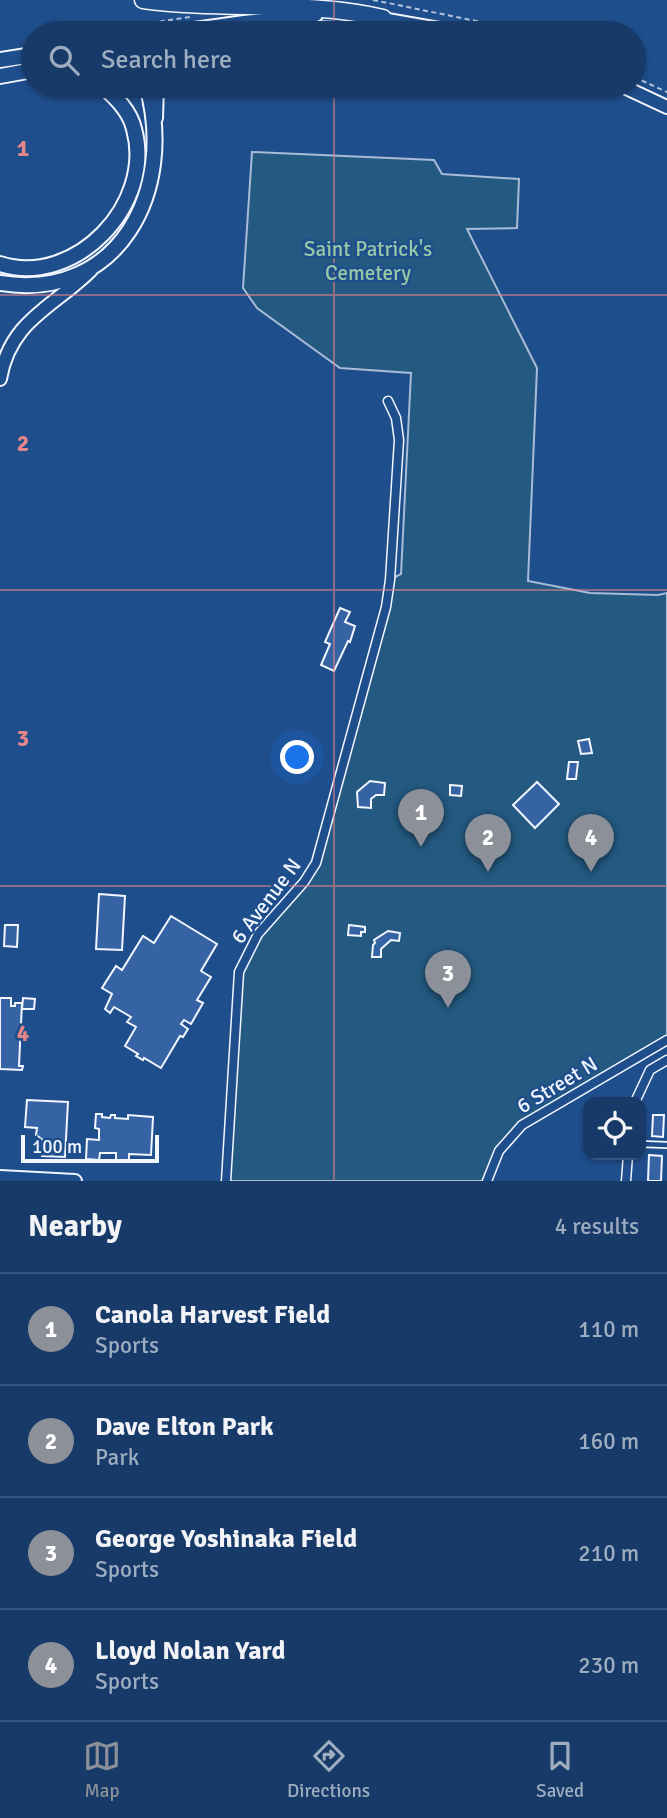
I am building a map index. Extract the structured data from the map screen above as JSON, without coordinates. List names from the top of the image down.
{
  "streets": {
    "street": ["6 Avenue N", "6 Street N"]
  },
  "parks": ["Saint Patrick's Cemetery"],
  "scale_bar": "100 m",
  "page": {
    "search": "Search here",
    "pins": [
      "1",
      "2",
      "4",
      "3"
    ],
    "scale": "100 m",
    "heading": ["Nearby", "4 results"],
    "list": [
      {
        "mark": "1",
        "name": "Canola Harvest Field",
        "note": "Sports",
        "value": "110 m"
      },
      {
        "mark": "2",
        "name": "Dave Elton Park",
        "note": "Park",
        "value": "160 m"
      },
      {
        "mark": "3",
        "name": "George Yoshinaka Field",
        "note": "Sports",
        "value": "210 m"
      },
      {
        "mark": "4",
        "name": "Lloyd Nolan Yard",
        "note": "Sports",
        "value": "230 m"
      }
    ],
    "nav": ["Map", "Directions", "Saved"]
  },
  "grid": {
    "rows": [
      "1",
      "2",
      "3",
      "4"
    ]
  }
}
